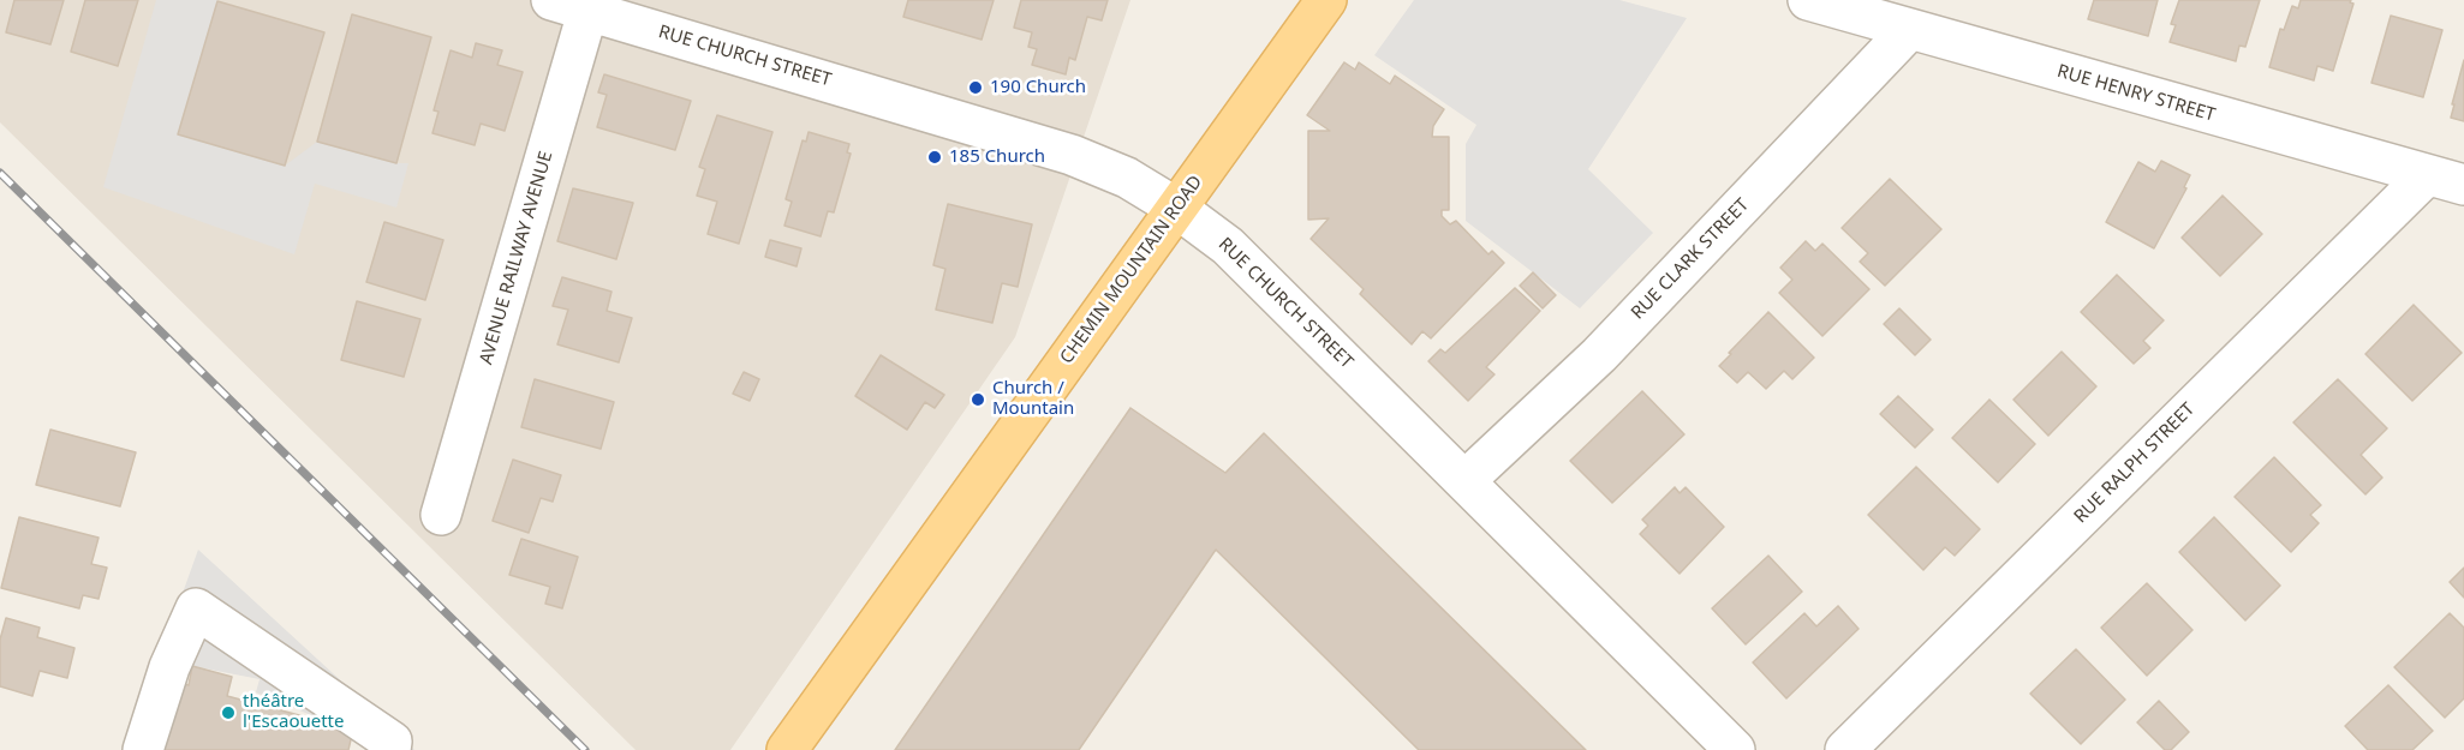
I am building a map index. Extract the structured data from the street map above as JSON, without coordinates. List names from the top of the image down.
{
  "streets": {
    "main road": ["CHEMIN MOUNTAIN ROAD"],
    "street": [
      "RUE CHURCH STREET",
      "RUE HENRY STREET",
      "AVENUE RAILWAY AVENUE",
      "RUE CLARK STREET",
      "RUE RALPH STREET"
    ]
  },
  "crossings": [
    ["RUE CHURCH STREET", "AVENUE RAILWAY AVENUE"],
    ["RUE CHURCH STREET", "RUE CLARK STREET"],
    ["RUE CHURCH STREET", "CHEMIN MOUNTAIN ROAD"],
    ["RUE HENRY STREET", "RUE CLARK STREET"],
    ["RUE HENRY STREET", "RUE RALPH STREET"]
  ],
  "places": [
    "190 Church",
    "185 Church",
    "Church / Mountain",
    "théâtre l'Escaouette"
  ]
}
